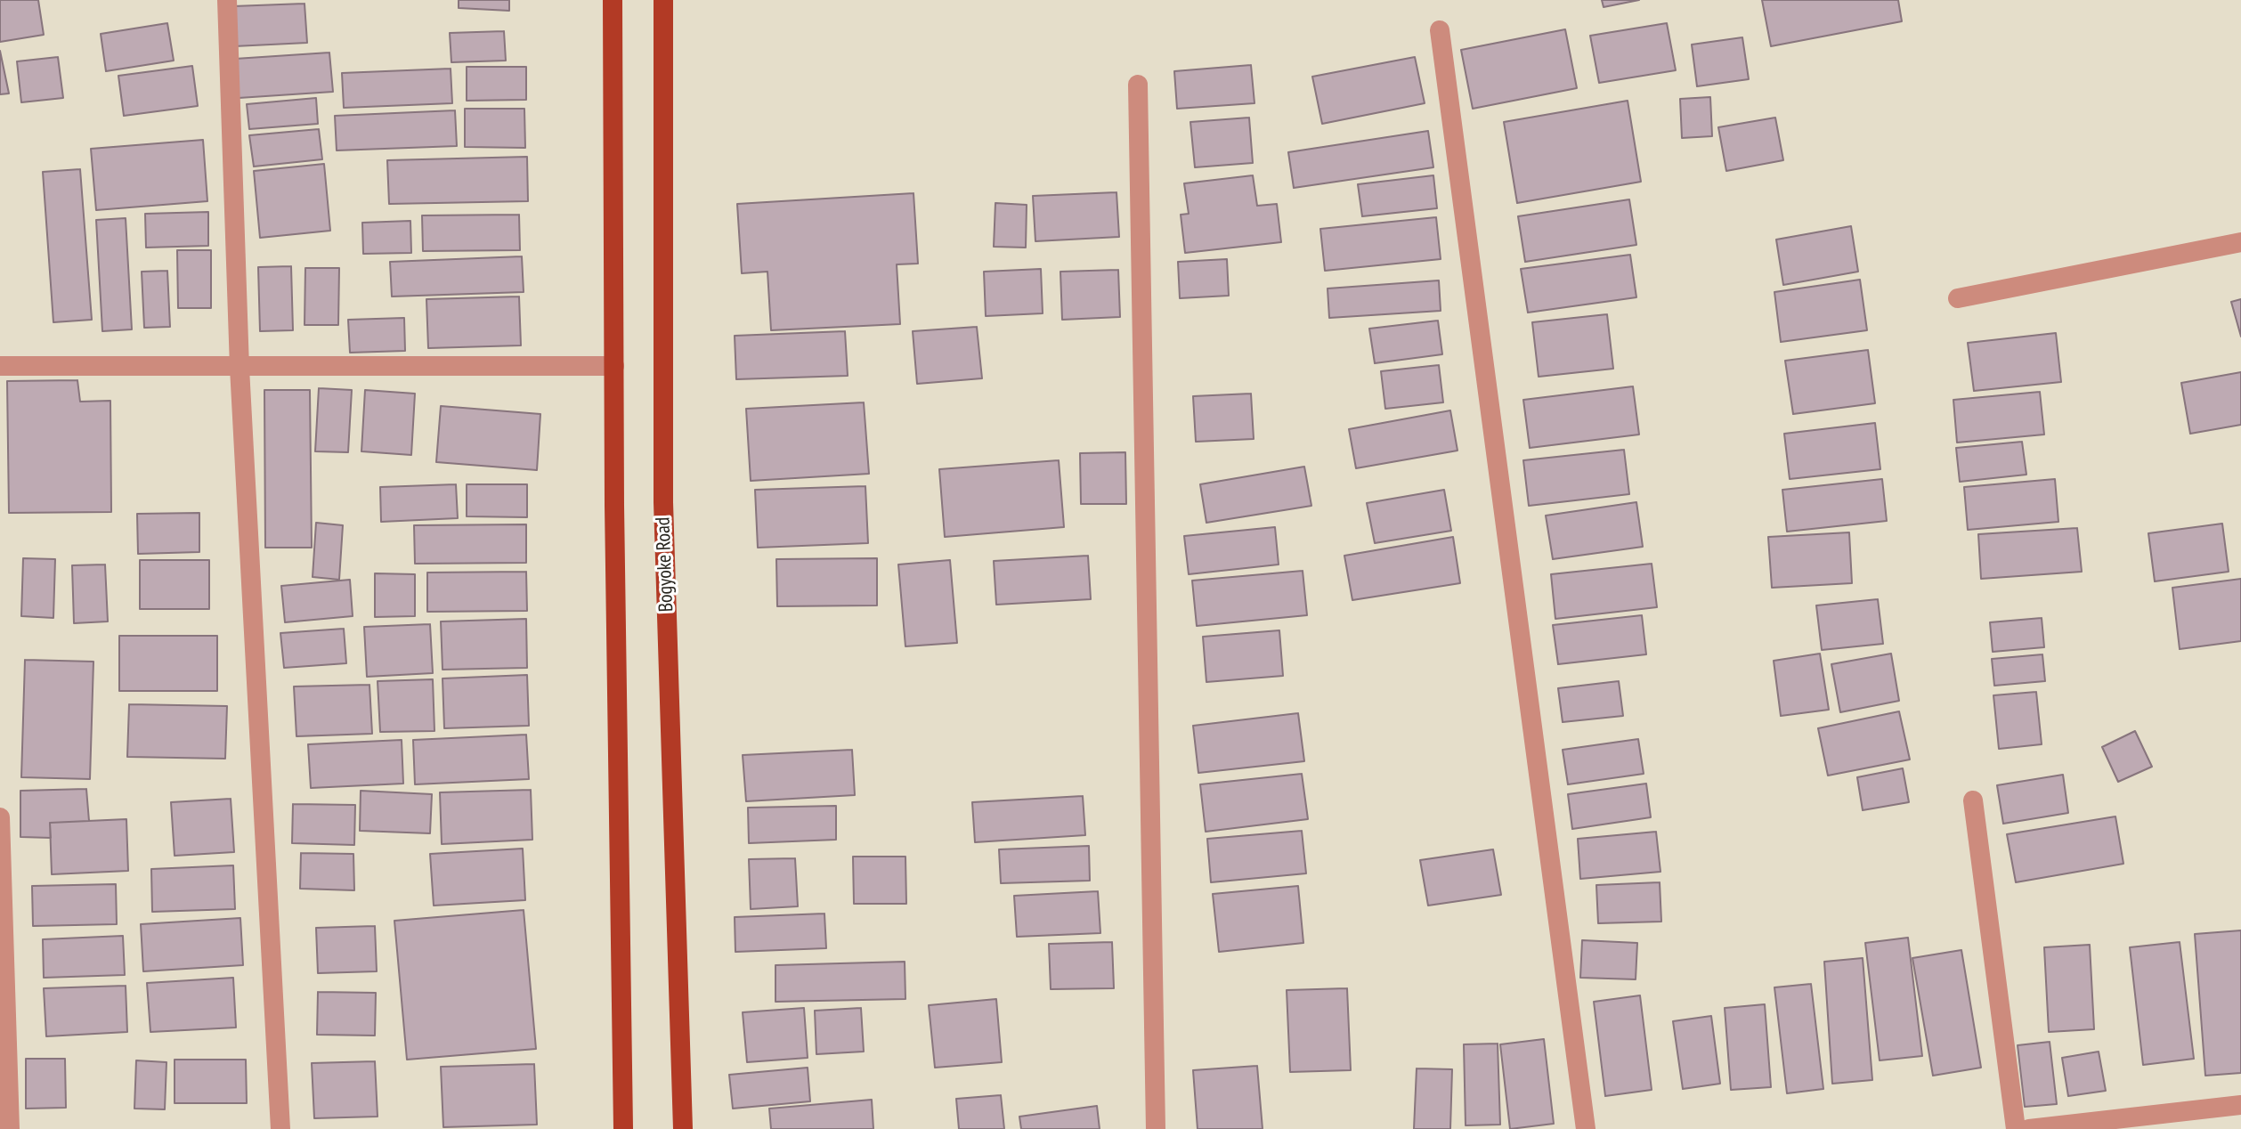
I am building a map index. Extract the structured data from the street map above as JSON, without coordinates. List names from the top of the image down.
{
  "streets": {
    "main road": ["Bogyoke Road"]
  }
}
